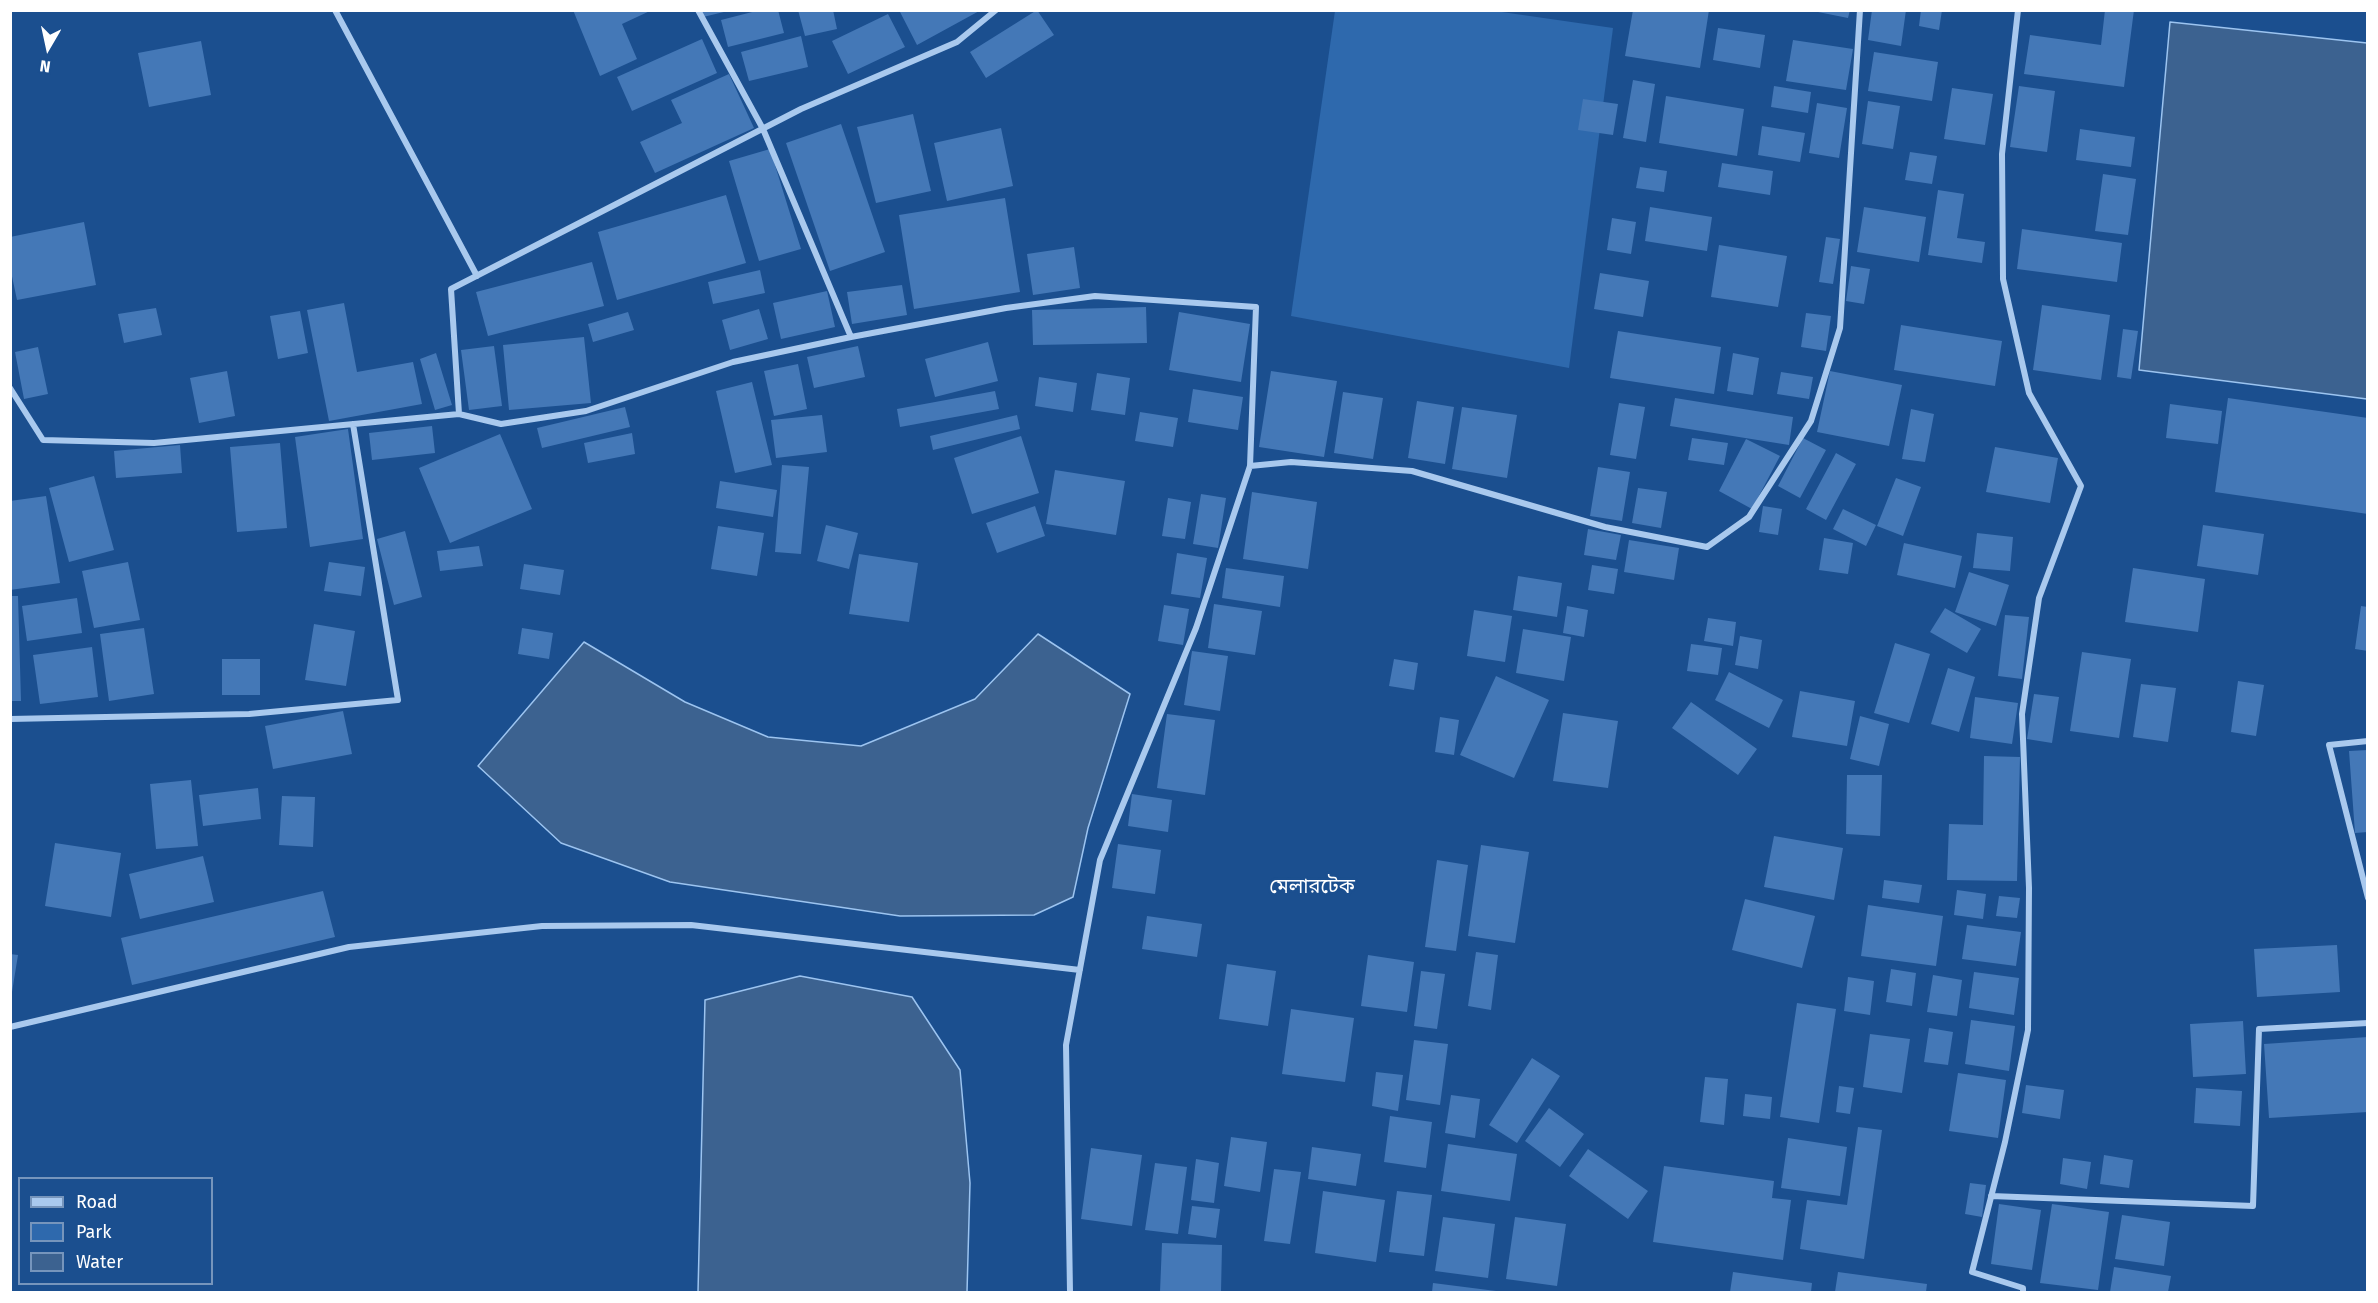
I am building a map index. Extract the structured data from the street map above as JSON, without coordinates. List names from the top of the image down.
{
  "districts": ["মেলারটেক"],
  "legend": ["Road", "Park", "Water"],
  "north": "bottom"
}
